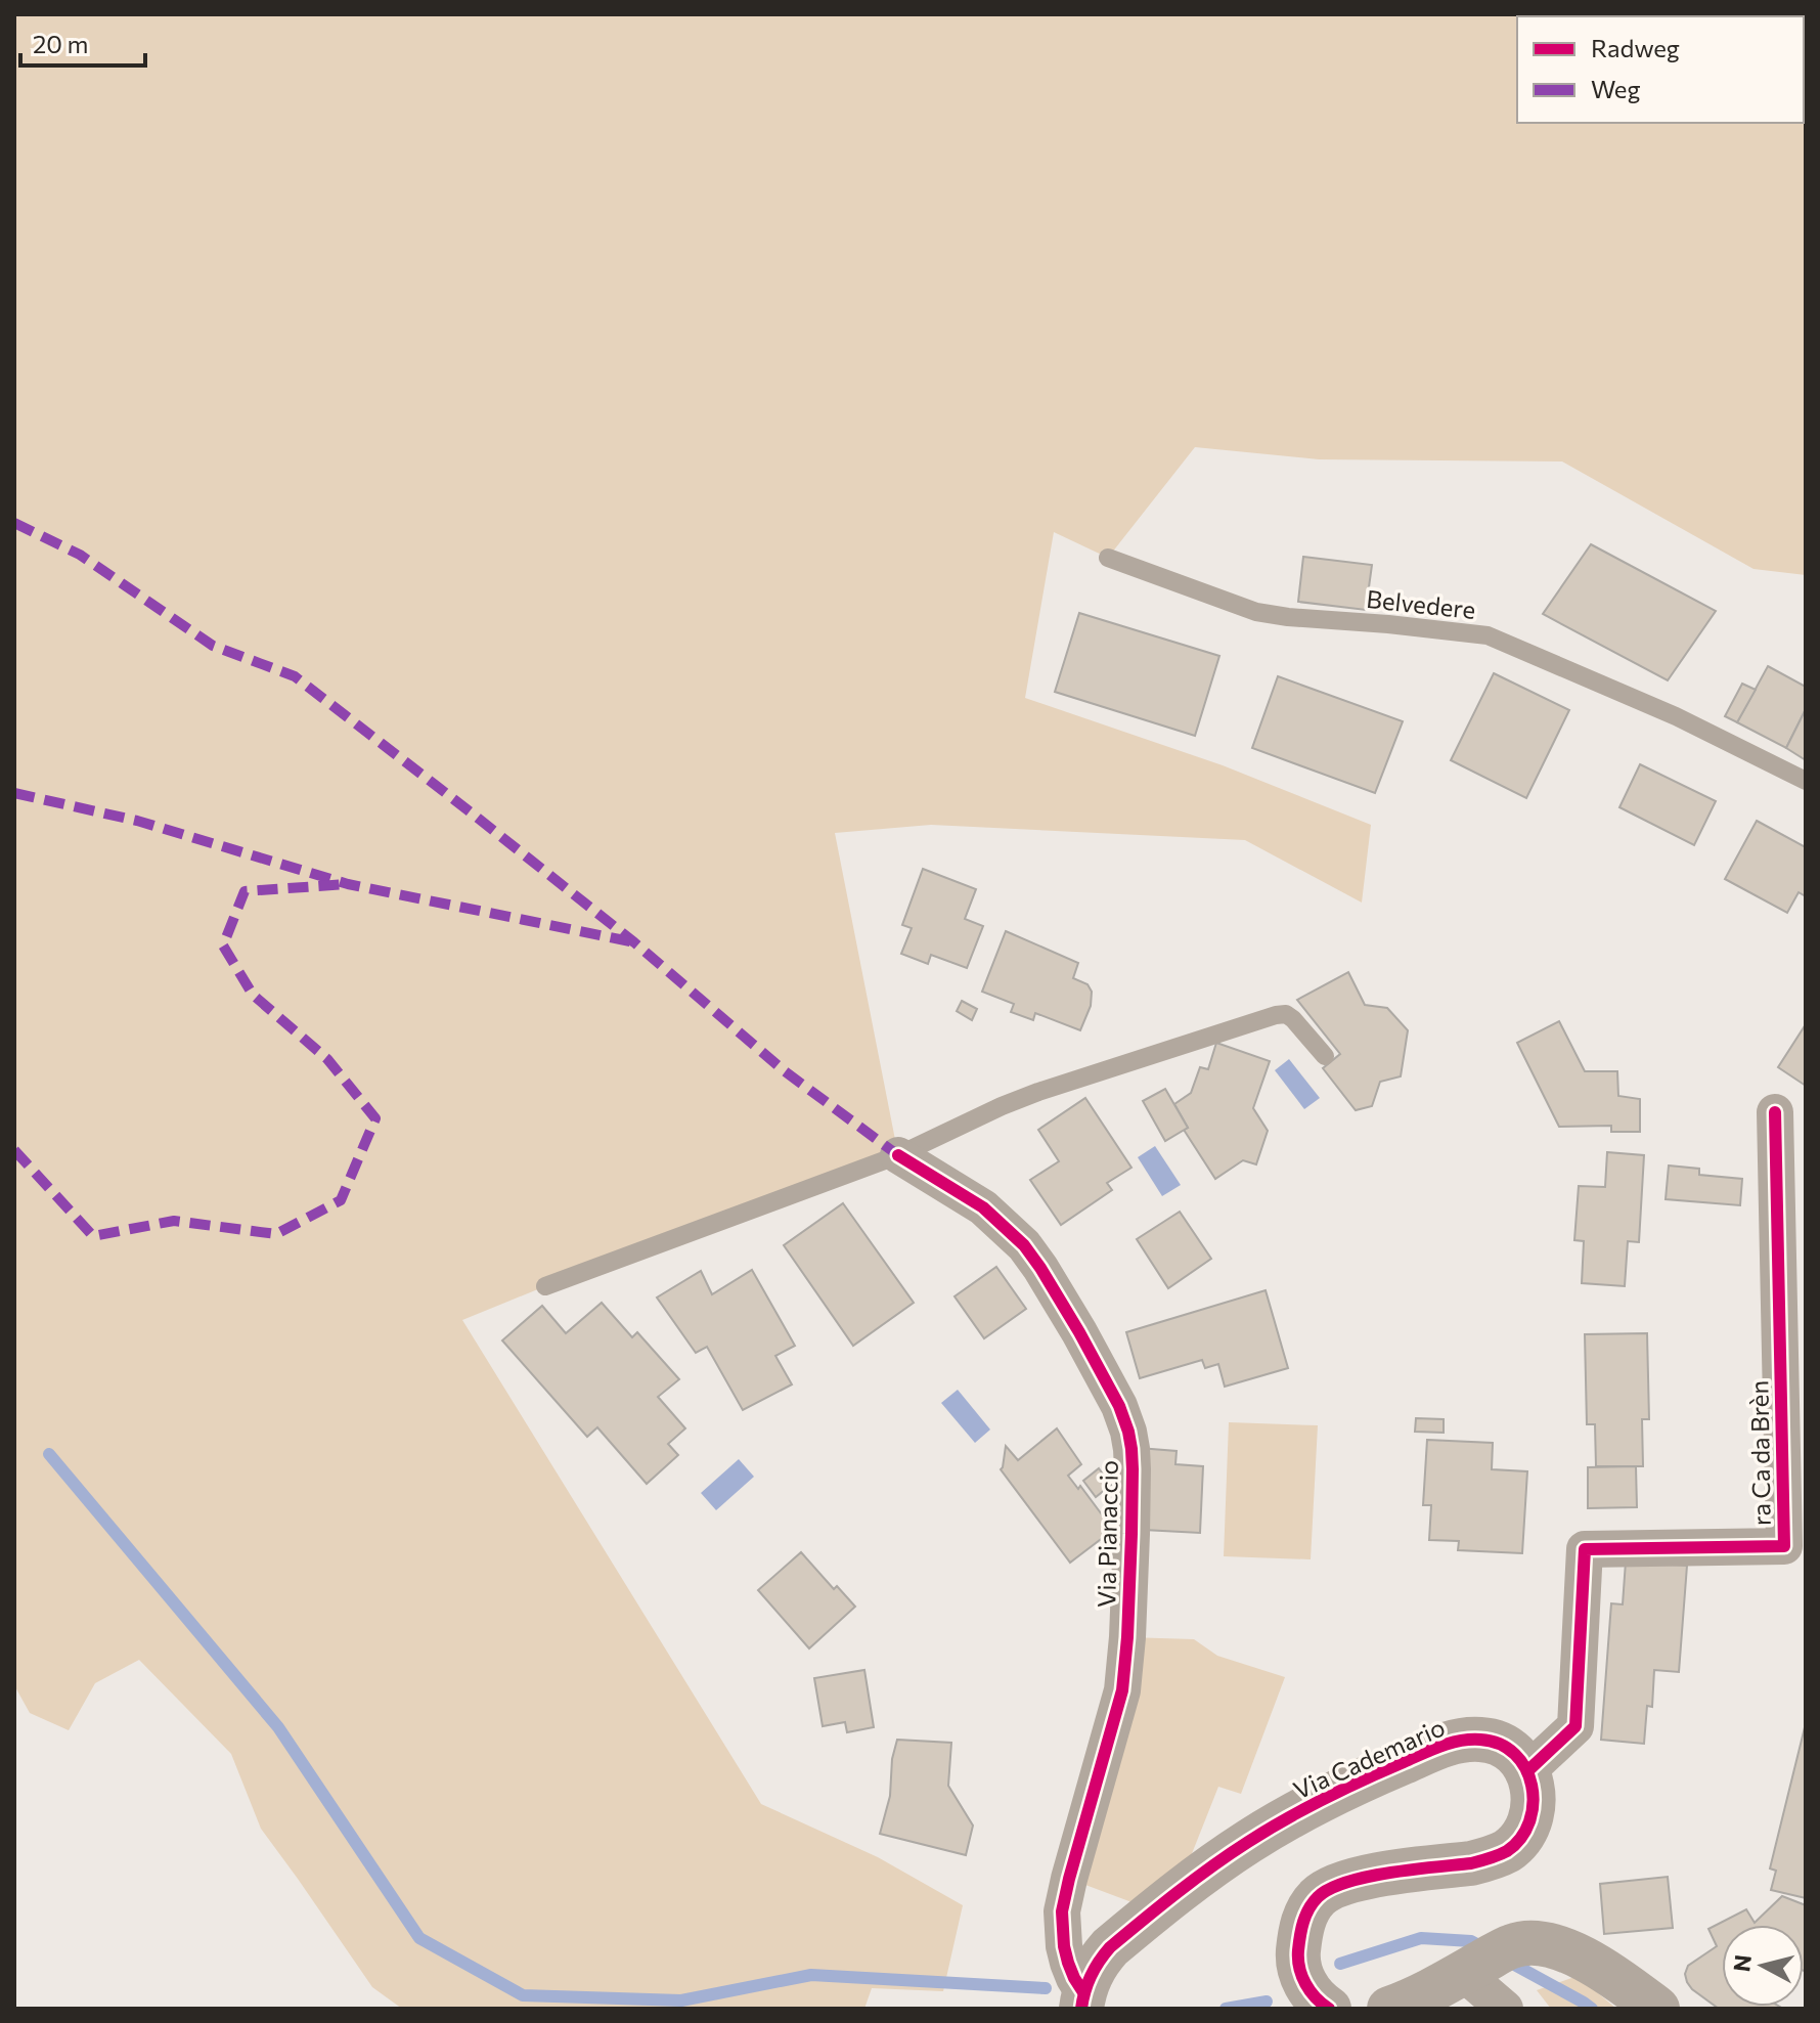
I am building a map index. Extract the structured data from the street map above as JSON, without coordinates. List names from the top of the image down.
{
  "streets": {
    "street": ["ra Ca da Brèn", "Via Pianaccio", "Via Cademario"],
    "lane": ["Belvedere"]
  },
  "crossings": [
    ["ra Ca da Brèn", "Via Cademario"],
    ["Via Pianaccio", "Via Cademario"]
  ],
  "legend": ["Radweg", "Weg"],
  "scale_bar": "20 m",
  "north": "left"
}
